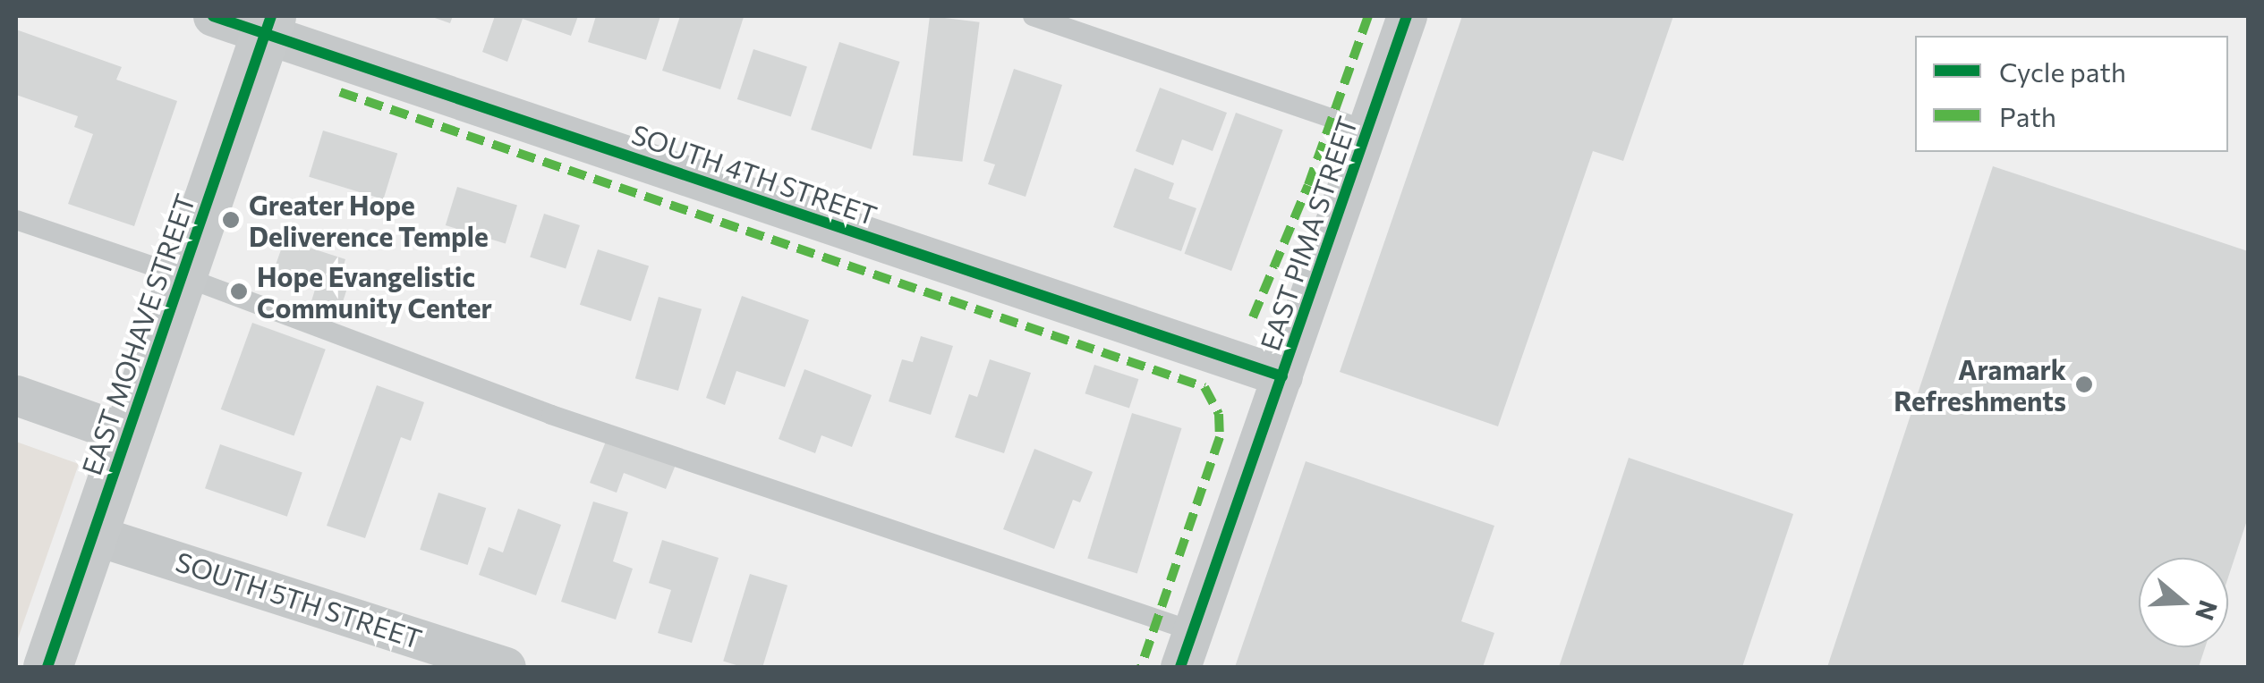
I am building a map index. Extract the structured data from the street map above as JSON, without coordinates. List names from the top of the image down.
{
  "streets": {
    "street": [
      "SOUTH 4TH STREET",
      "EAST PIMA STREET",
      "EAST MOHAVE STREET",
      "SOUTH 5TH STREET"
    ]
  },
  "crossings": [
    ["SOUTH 4TH STREET", "EAST PIMA STREET"],
    ["SOUTH 4TH STREET", "EAST MOHAVE STREET"],
    ["EAST MOHAVE STREET", "SOUTH 5TH STREET"]
  ],
  "places": ["Greater Hope Deliverence Temple", "Hope Evangelistic Community Center", "Aramark Refreshments"],
  "legend": ["Cycle path", "Path"],
  "north": "right"
}
